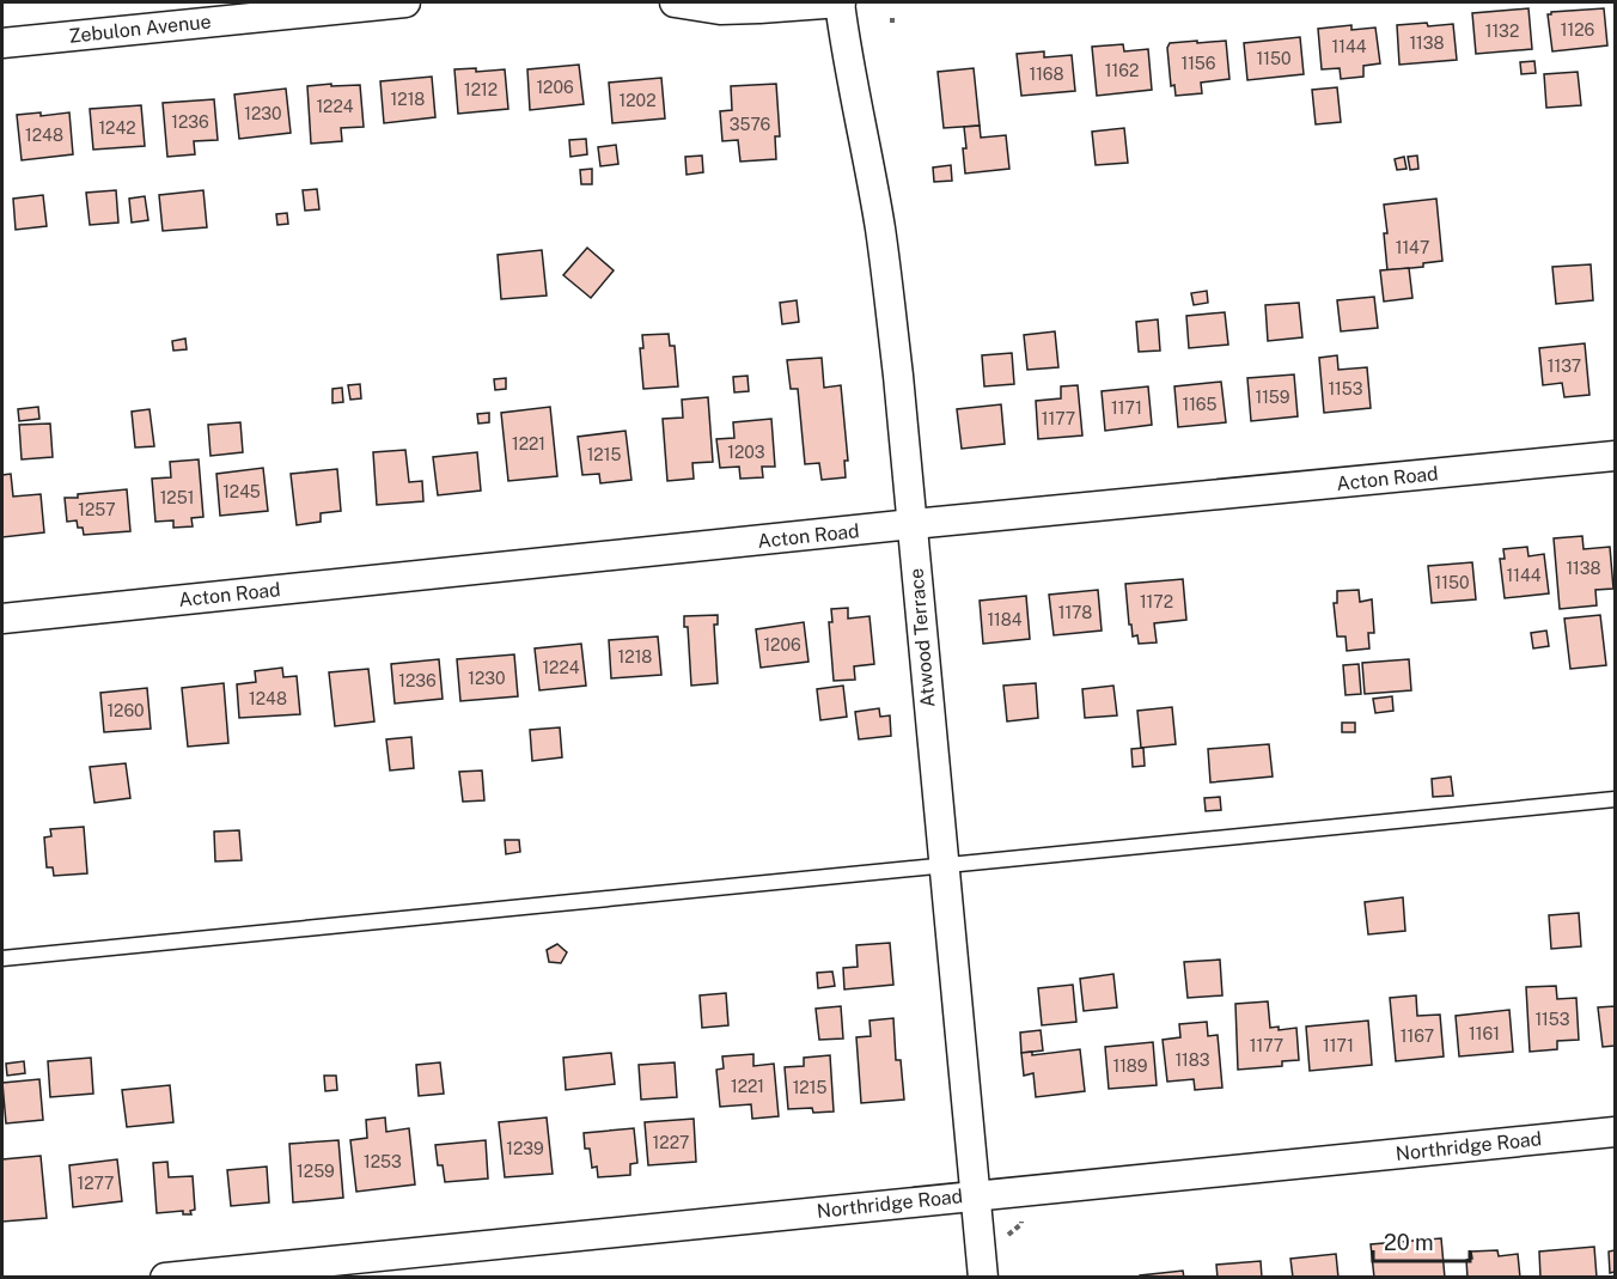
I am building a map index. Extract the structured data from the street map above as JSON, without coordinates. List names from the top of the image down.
{
  "streets": {
    "street": [
      "Zebulon Avenue",
      "Acton Road",
      "Atwood Terrace",
      "Northridge Road"
    ]
  },
  "crossings": [
    ["Acton Road", "Atwood Terrace"],
    ["Atwood Terrace", "Northridge Road"]
  ],
  "house_numbers": [
    "1126",
    "1132",
    "1138",
    "1144",
    "1150",
    "1156",
    "1162",
    "1168",
    "1206",
    "1212",
    "1218",
    "1202",
    "1224",
    "1230",
    "1236",
    "3576",
    "1242",
    "1248",
    "1147",
    "1137",
    "1153",
    "1159",
    "1165",
    "1171",
    "1177",
    "1221",
    "1203",
    "1215",
    "1245",
    "1251",
    "1257",
    "1138",
    "1144",
    "1150",
    "1172",
    "1178",
    "1184",
    "1206",
    "1218",
    "1224",
    "1230",
    "1236",
    "1248",
    "1260",
    "1153",
    "1161",
    "1167",
    "1177",
    "1171",
    "1183",
    "1189",
    "1221",
    "1215",
    "1227",
    "1239",
    "1253",
    "1259",
    "1277"
  ],
  "scale_bar": "20 m"
}
